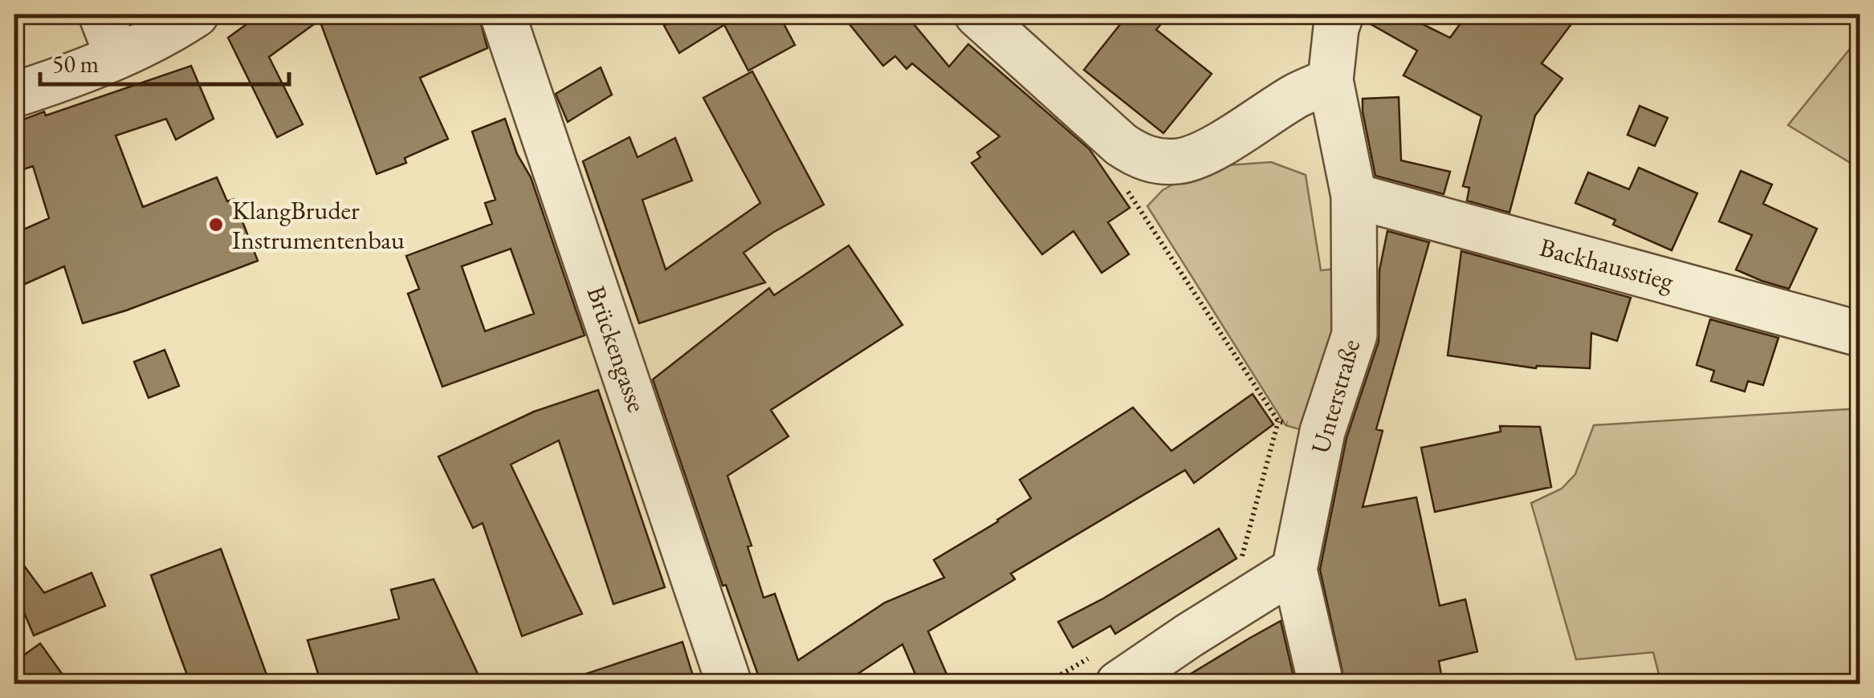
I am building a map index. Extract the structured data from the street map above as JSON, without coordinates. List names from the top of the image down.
{
  "streets": {
    "street": ["Backhausstieg", "Brückengasse", "Unterstraße"]
  },
  "crossings": [
    ["Backhausstieg", "Unterstraße"]
  ],
  "places": ["KlangBruder Instrumentenbau"],
  "scale_bar": "50 m"
}
